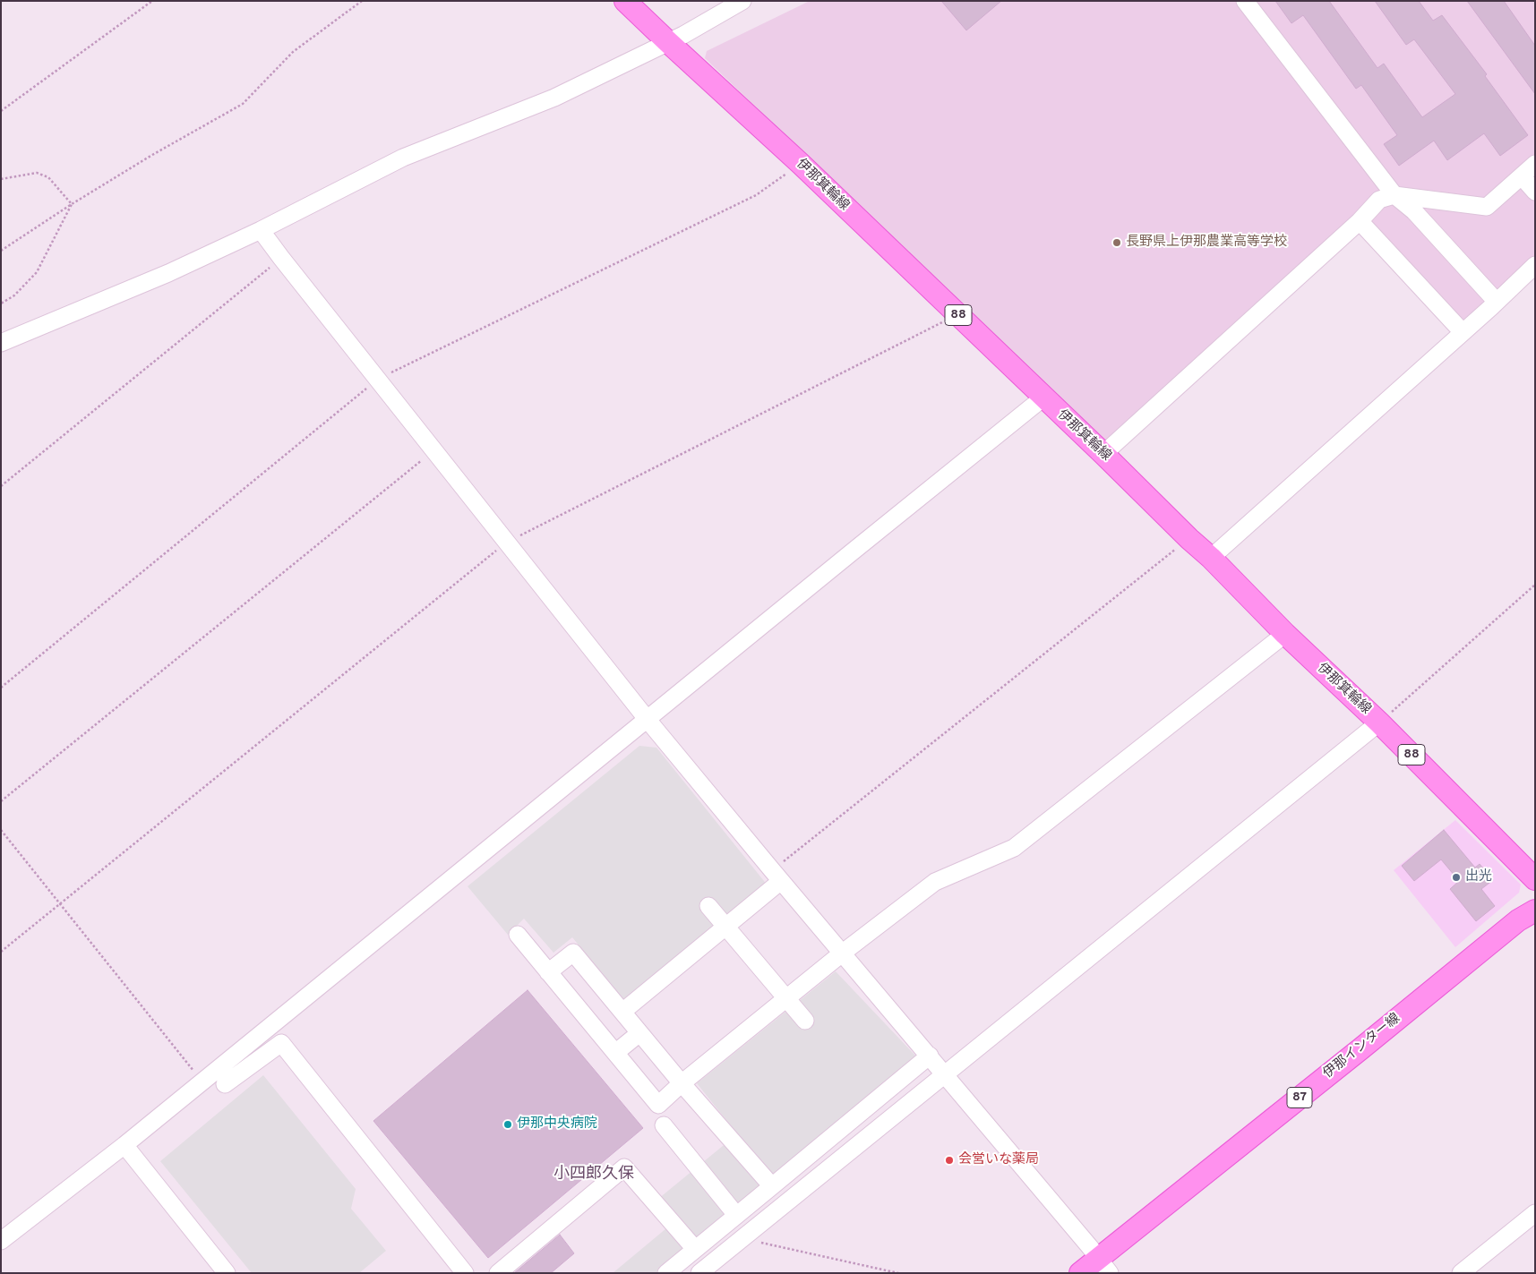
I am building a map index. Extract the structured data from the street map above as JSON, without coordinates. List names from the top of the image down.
{
  "streets": {
    "main road": [
      "伊那箕輪線",
      "88",
      "伊那インター線",
      "87"
    ]
  },
  "districts": ["小四郎久保"],
  "places": [
    "長野県上伊那農業高等学校",
    "出光",
    "伊那中央病院",
    "会営いな薬局"
  ]
}
